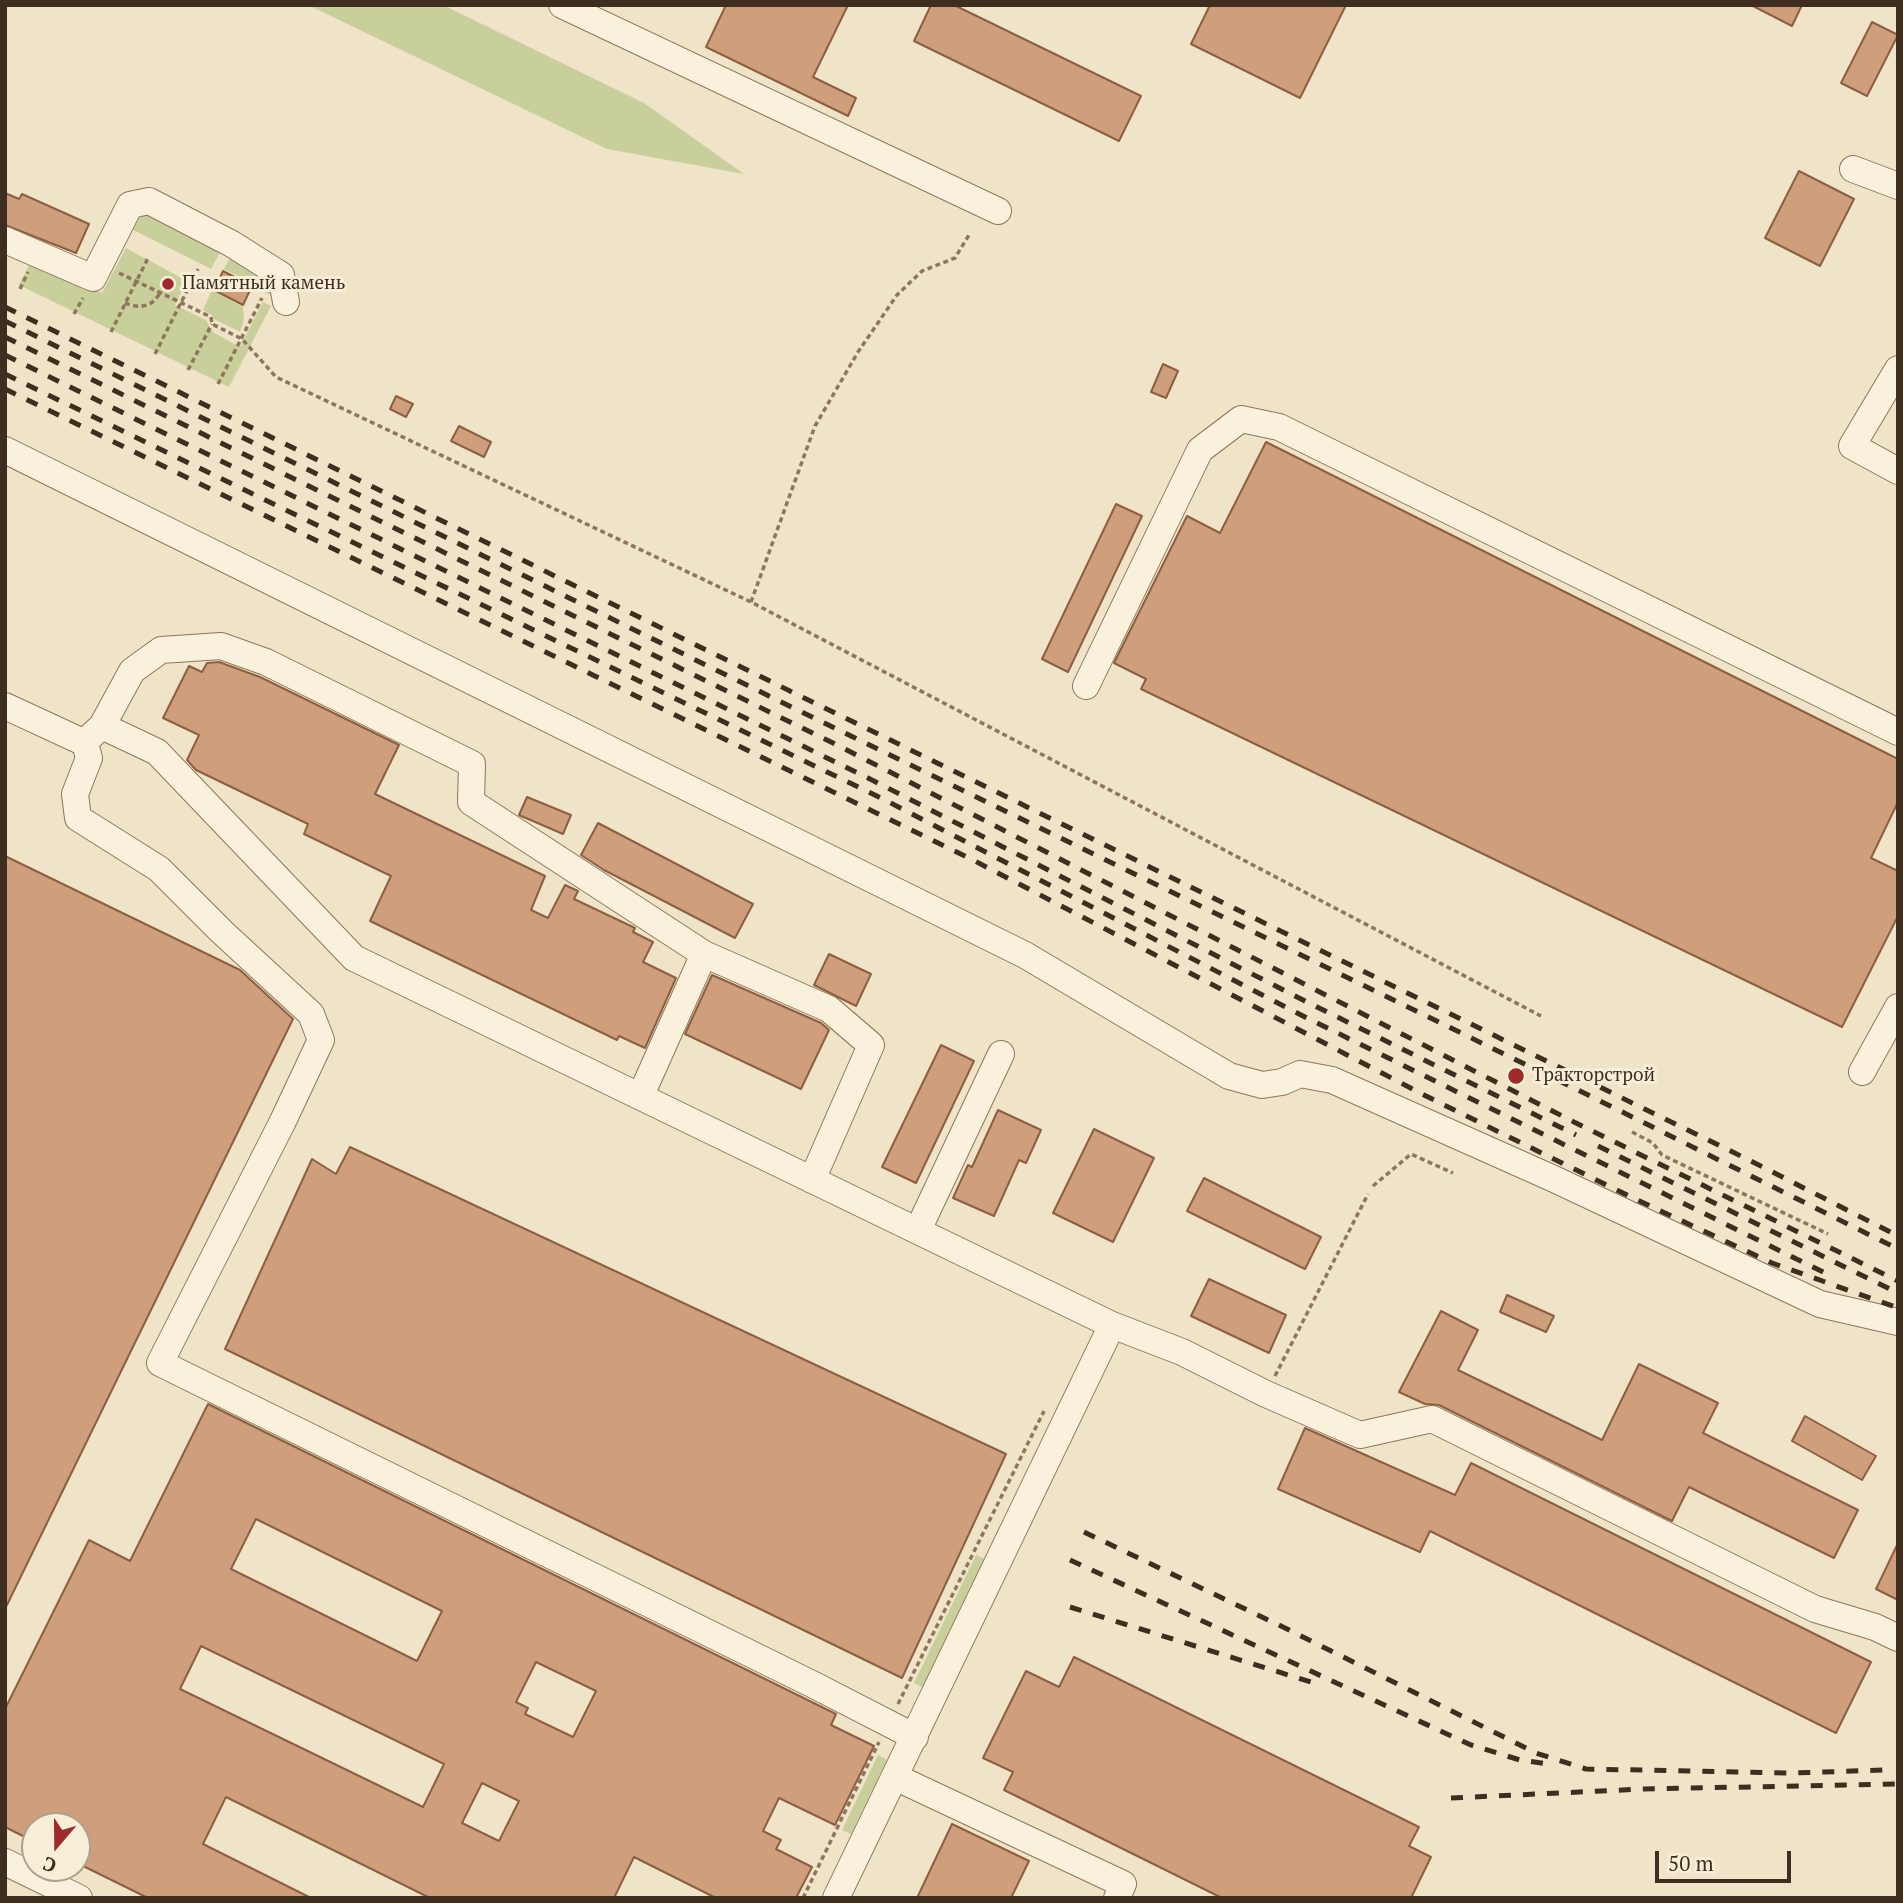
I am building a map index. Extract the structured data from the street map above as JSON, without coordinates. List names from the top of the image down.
{
  "places": ["Памятный камень", "Тракторстрой"],
  "scale_bar": "50 m",
  "north": "bottom"
}
